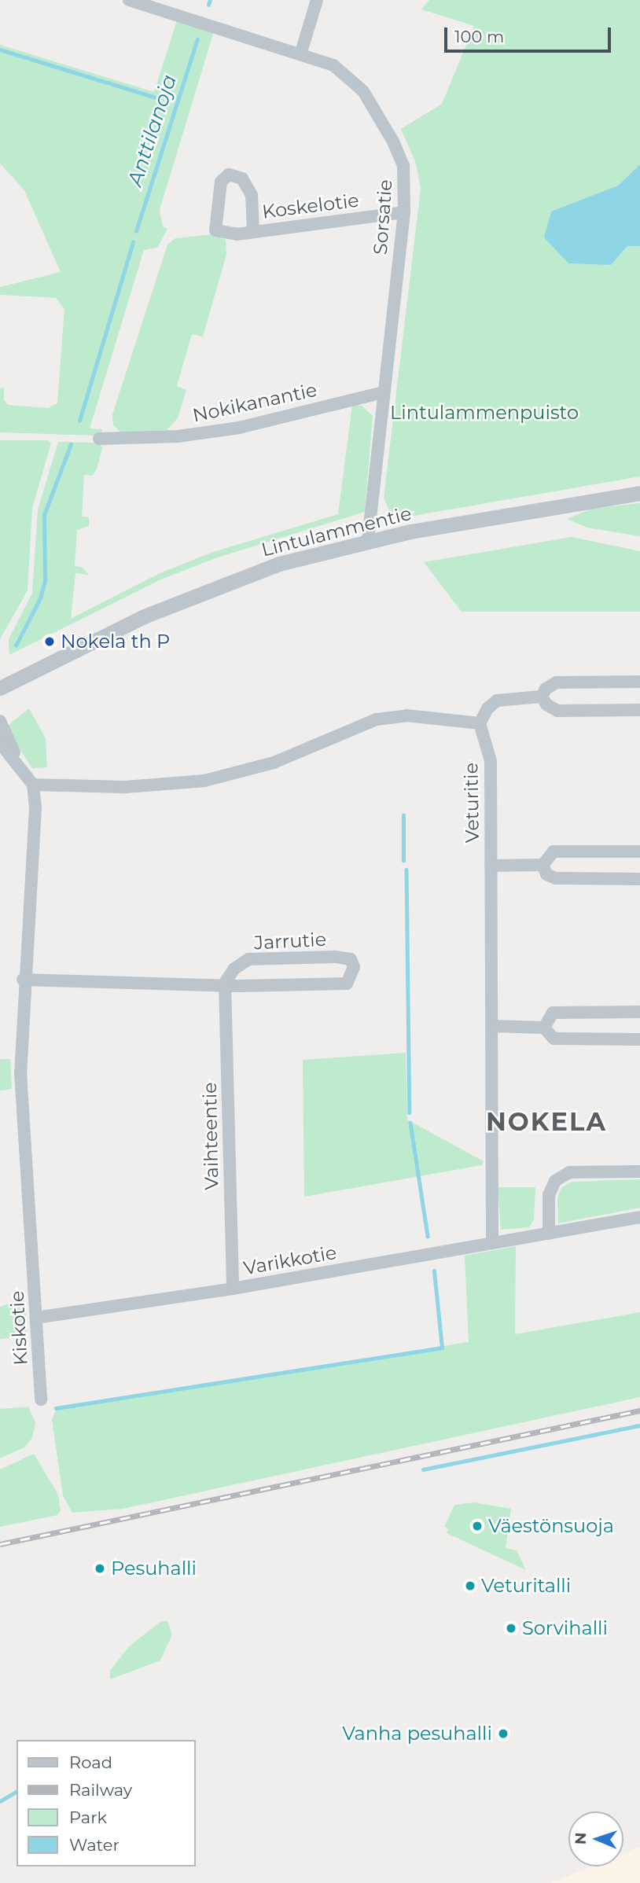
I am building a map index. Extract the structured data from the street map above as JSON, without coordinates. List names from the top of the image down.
{
  "streets": {
    "street": [
      "Koskelotie",
      "Sorsatie",
      "Nokikanantie",
      "Lintulammentie",
      "Veturitie",
      "Jarrutie",
      "Vaihteentie",
      "Varikkotie",
      "Kiskotie"
    ]
  },
  "crossings": [
    ["Koskelotie", "Sorsatie"],
    ["Sorsatie", "Nokikanantie"],
    ["Sorsatie", "Lintulammentie"],
    ["Veturitie", "Varikkotie"],
    ["Jarrutie", "Vaihteentie"],
    ["Jarrutie", "Kiskotie"],
    ["Vaihteentie", "Varikkotie"],
    ["Varikkotie", "Kiskotie"]
  ],
  "districts": ["NOKELA"],
  "water": ["Anttilanoja"],
  "parks": ["Lintulammenpuisto"],
  "places": [
    "Nokela th P",
    "Väestönsuoja",
    "Pesuhalli",
    "Veturitalli",
    "Sorvihalli",
    "Vanha pesuhalli"
  ],
  "legend": [
    "Road",
    "Railway",
    "Park",
    "Water"
  ],
  "scale_bar": "100 m",
  "north": "left"
}
